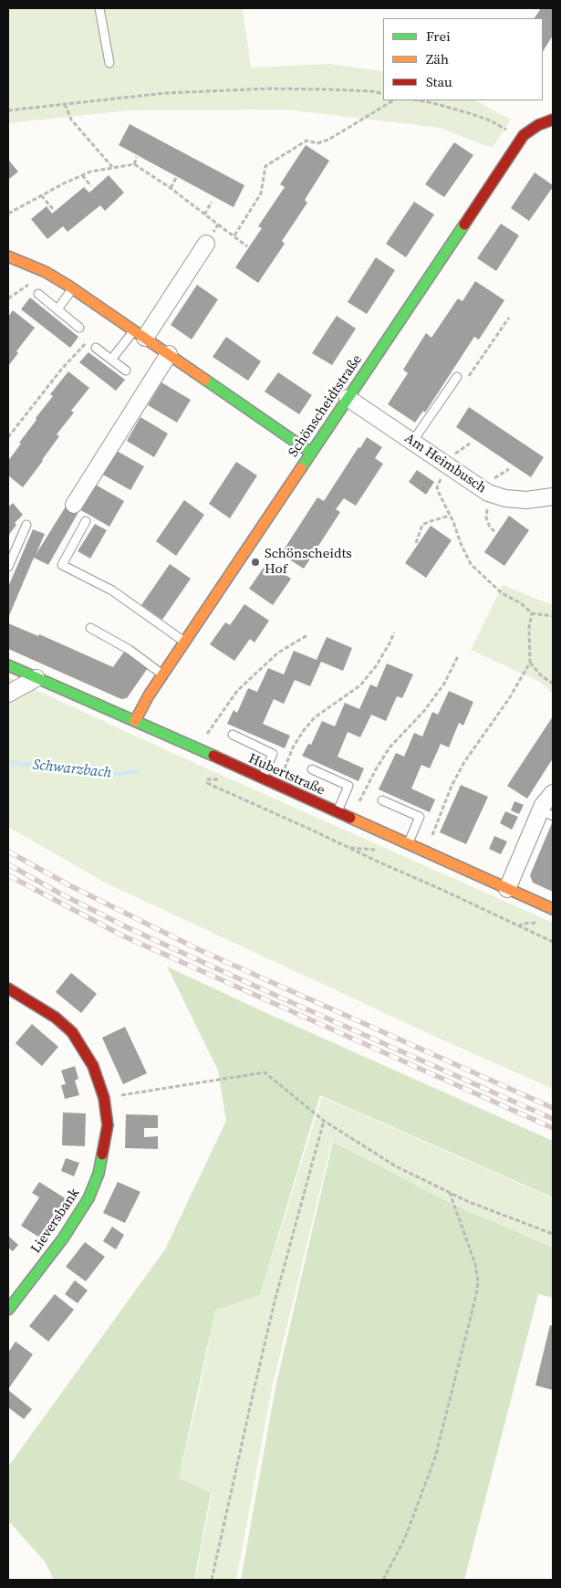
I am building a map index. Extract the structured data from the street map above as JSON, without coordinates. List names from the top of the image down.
{
  "streets": {
    "street": [
      "Schönscheidtstraße",
      "Am Heimbusch",
      "Hubertstraße",
      "Lieversbank"
    ]
  },
  "crossings": [
    ["Schönscheidtstraße", "Am Heimbusch"],
    ["Schönscheidtstraße", "Hubertstraße"]
  ],
  "water": ["Schwarzbach"],
  "places": ["Schönscheidts Hof"],
  "legend": ["Frei", "Zäh", "Stau"]
}
